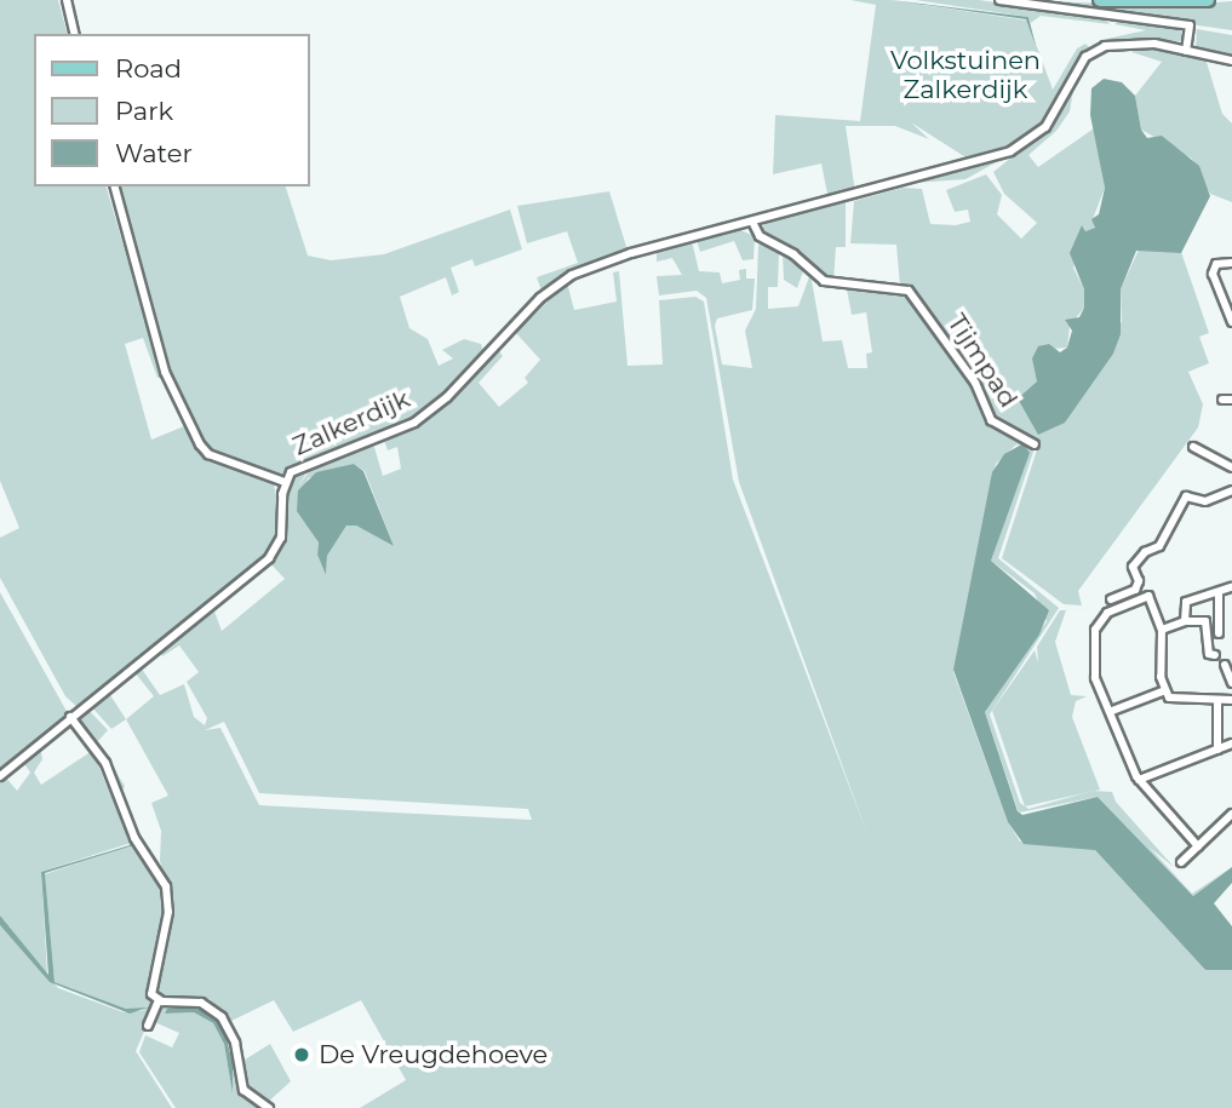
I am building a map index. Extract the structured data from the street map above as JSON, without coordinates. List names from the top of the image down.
{
  "streets": {
    "street": ["Tijmpad", "Zalkerdijk"]
  },
  "crossings": [
    ["Tijmpad", "Zalkerdijk"]
  ],
  "parks": ["Volkstuinen Zalkerdijk"],
  "places": ["De Vreugdehoeve"],
  "legend": ["Road", "Park", "Water"]
}
